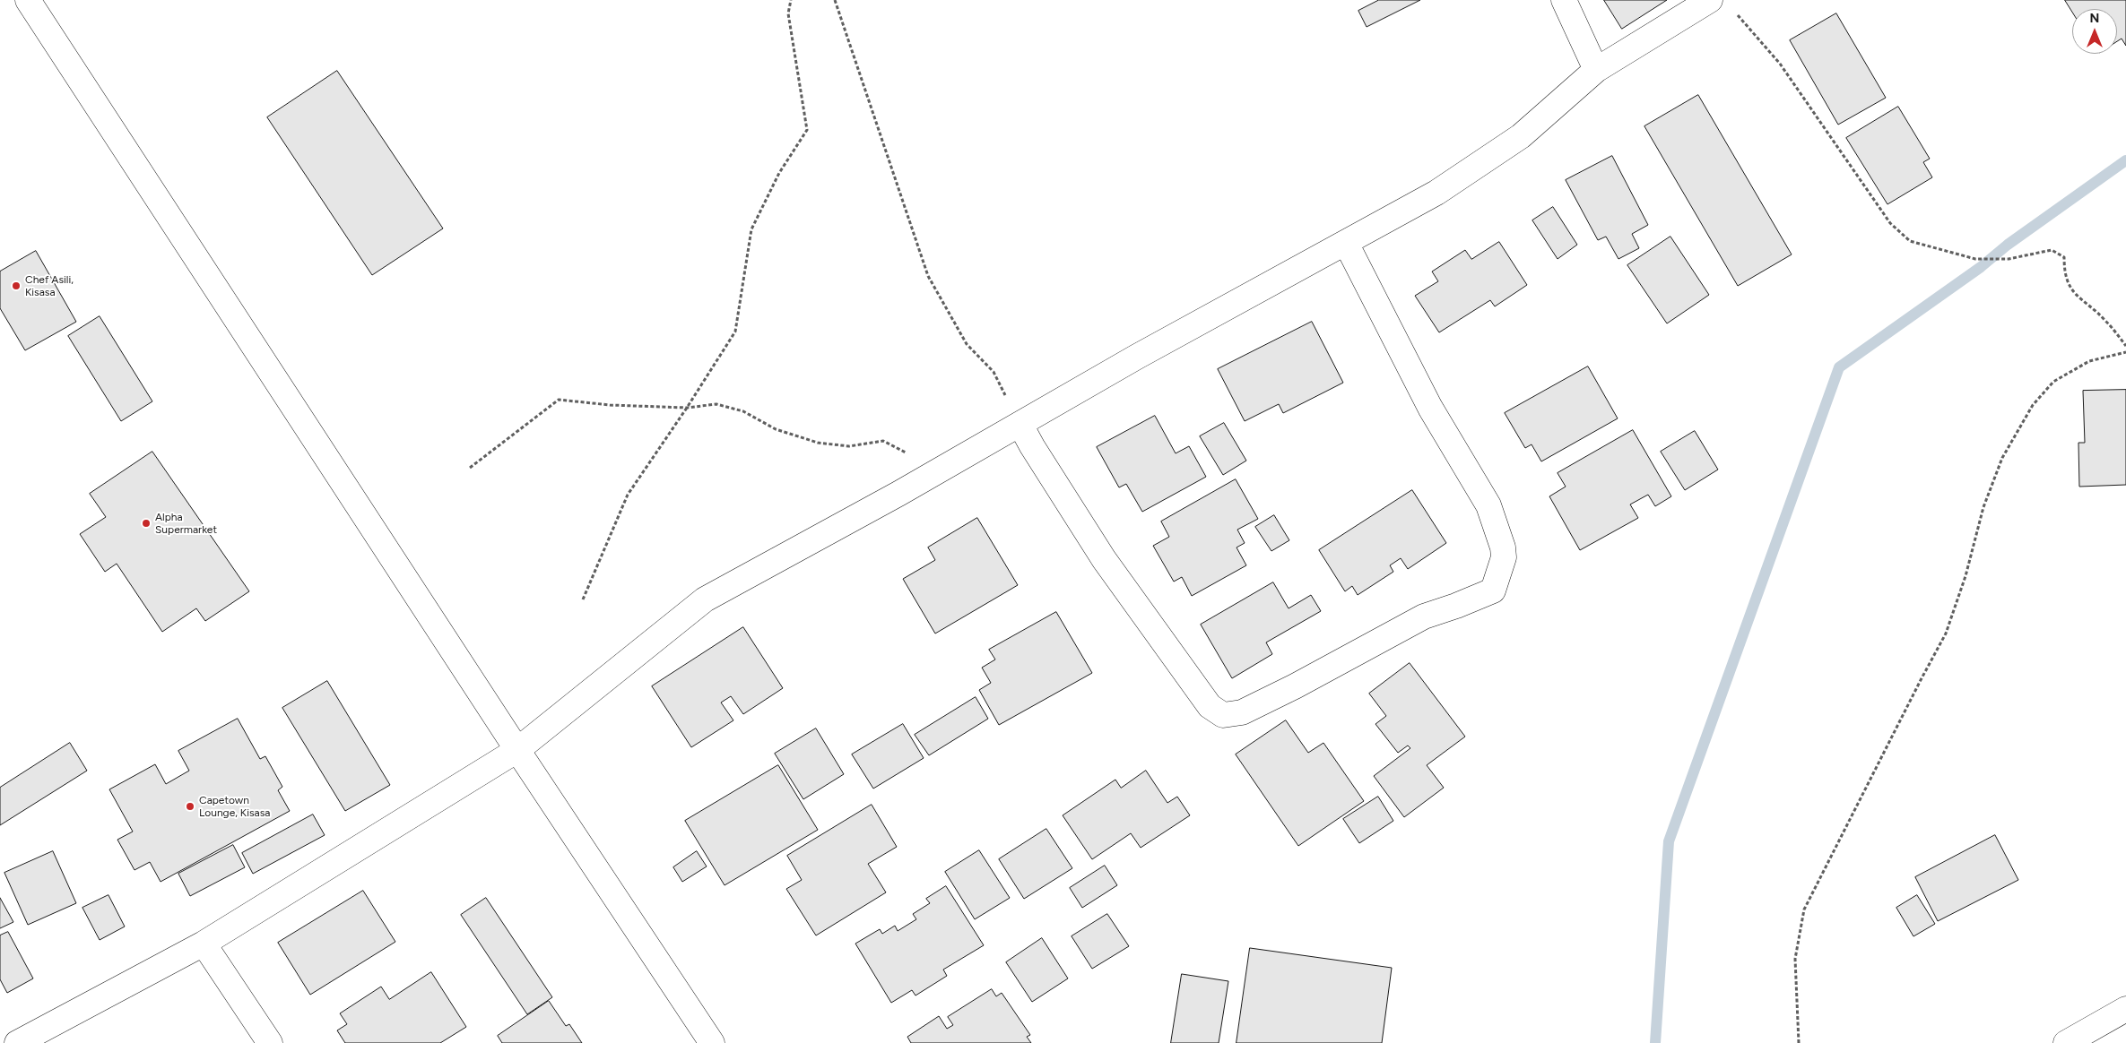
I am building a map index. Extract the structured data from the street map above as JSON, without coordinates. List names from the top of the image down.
{
  "places": ["Chef Asili, Kisasa", "Alpha Supermarket", "Capetown Lounge, Kisasa"],
  "north": "top"
}
